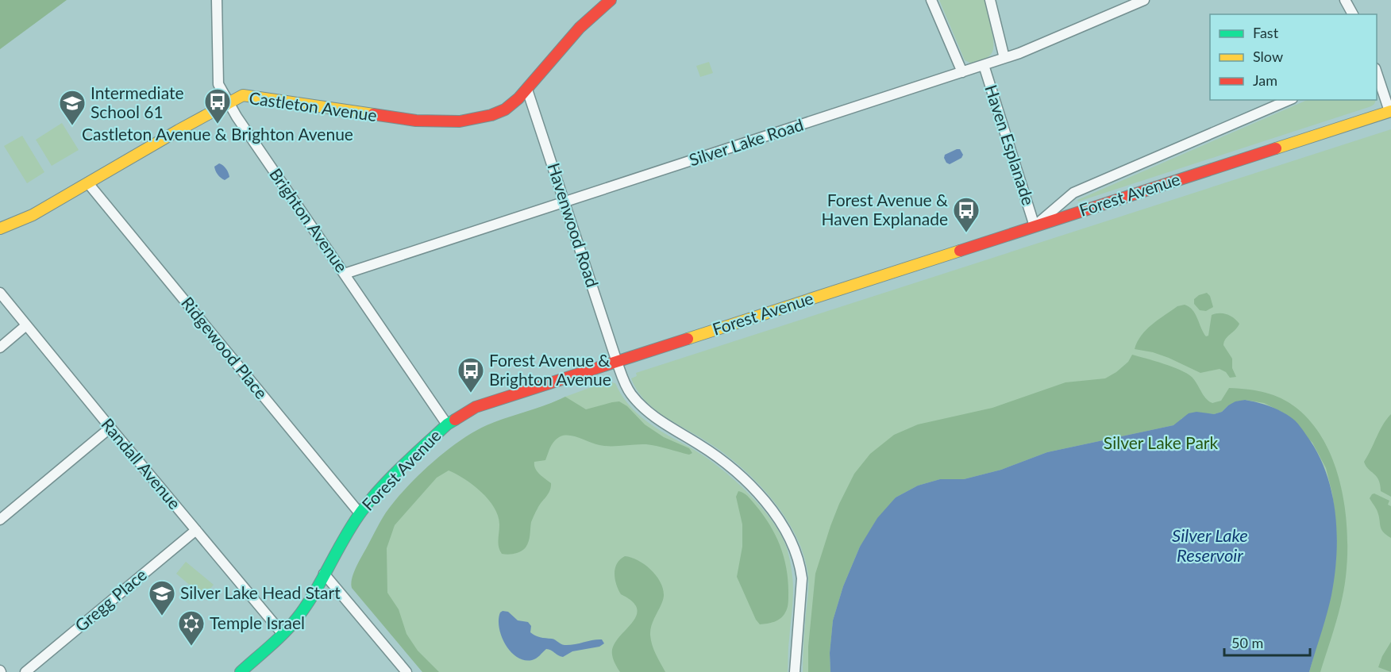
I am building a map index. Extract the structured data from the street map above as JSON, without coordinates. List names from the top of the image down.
{
  "streets": {
    "main road": ["Castleton Avenue", "Forest Avenue"],
    "street": [
      "Silver Lake Road",
      "Haven Esplanade",
      "Brighton Avenue",
      "Havenwood Road",
      "Ridgewood Place",
      "Randall Avenue",
      "Gregg Place"
    ]
  },
  "crossings": [
    ["Castleton Avenue", "Brighton Avenue"],
    ["Castleton Avenue", "Havenwood Road"],
    ["Castleton Avenue", "Ridgewood Place"],
    ["Silver Lake Road", "Haven Esplanade"],
    ["Silver Lake Road", "Brighton Avenue"],
    ["Silver Lake Road", "Havenwood Road"],
    ["Haven Esplanade", "Forest Avenue"],
    ["Forest Avenue", "Brighton Avenue"],
    ["Forest Avenue", "Havenwood Road"],
    ["Forest Avenue", "Ridgewood Place"],
    ["Forest Avenue", "Randall Avenue"],
    ["Randall Avenue", "Gregg Place"]
  ],
  "water": ["Silver Lake Reservoir"],
  "parks": ["Silver Lake Park"],
  "places": {
    "bus stop": ["Castleton Avenue & Brighton Avenue", "Forest Avenue & Haven Explanade", "Forest Avenue & Brighton Avenue"],
    "school or university": ["Intermediate School 61", "Silver Lake Head Start"],
    "synagogue": ["Temple Israel"]
  },
  "legend": ["Fast", "Slow", "Jam"],
  "scale_bar": "50 m"
}
